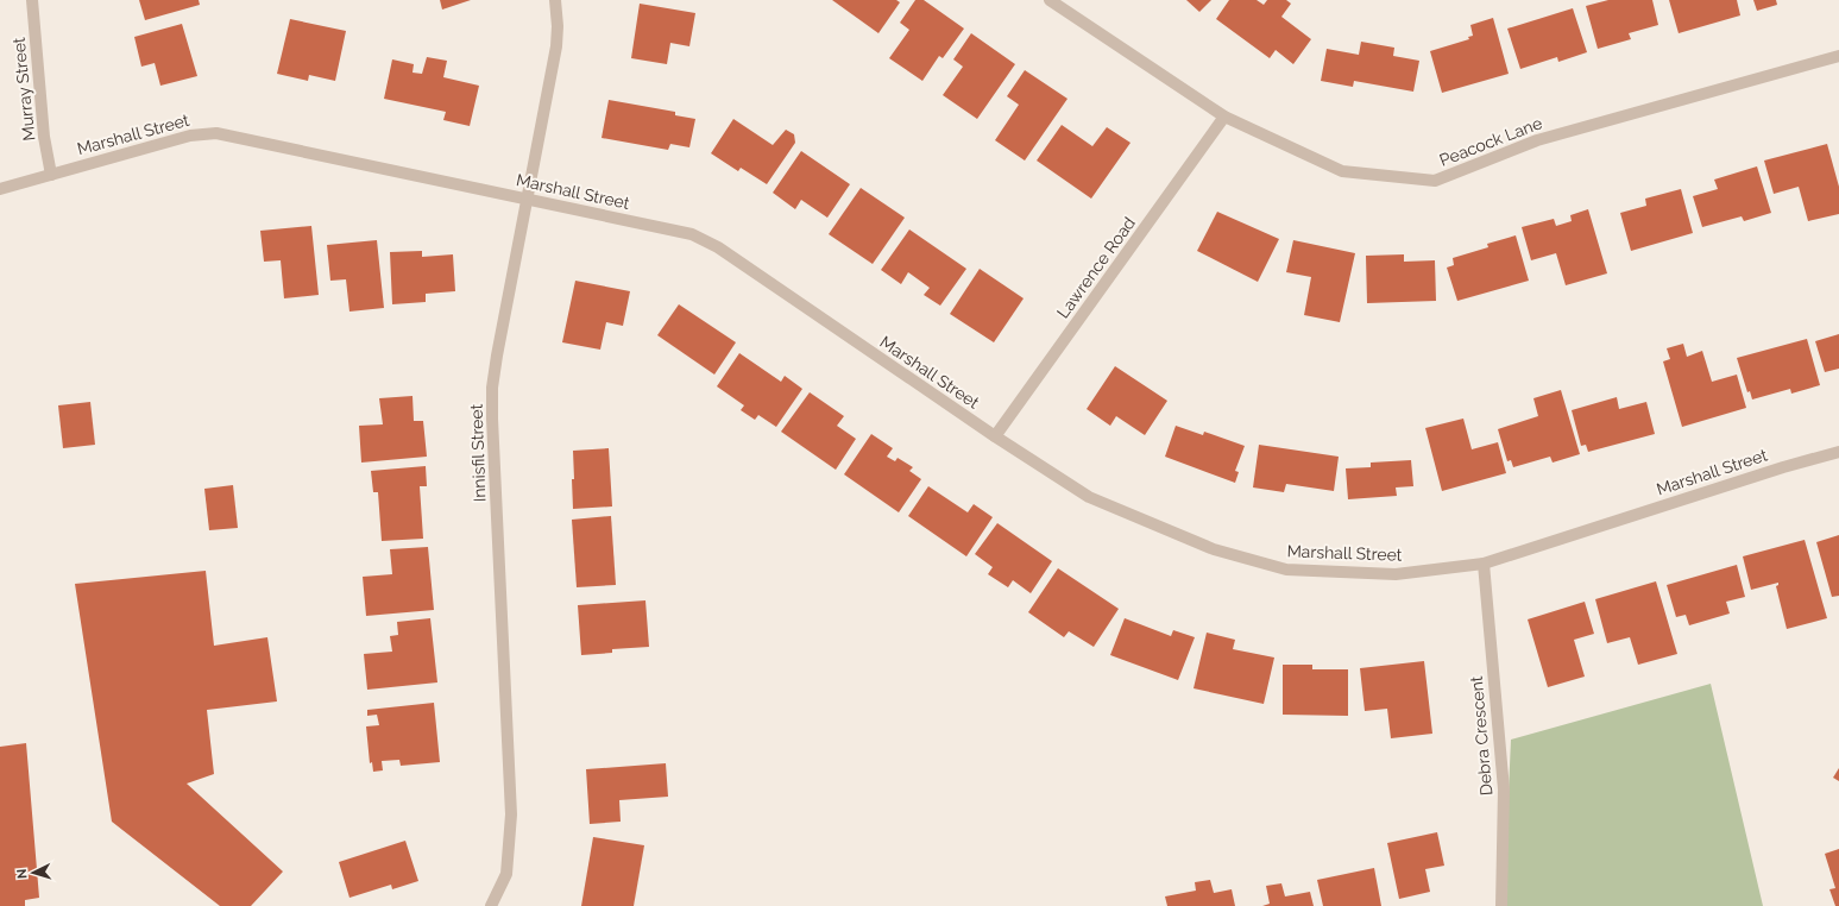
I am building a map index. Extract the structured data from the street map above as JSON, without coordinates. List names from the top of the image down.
{
  "streets": {
    "street": [
      "Murray Street",
      "Marshall Street",
      "Peacock Lane",
      "Lawrence Road",
      "Innisfil Street",
      "Debra Crescent"
    ]
  },
  "crossings": [
    ["Murray Street", "Marshall Street"],
    ["Marshall Street", "Lawrence Road"],
    ["Marshall Street", "Innisfil Street"],
    ["Marshall Street", "Debra Crescent"],
    ["Peacock Lane", "Lawrence Road"]
  ],
  "north": "left"
}
